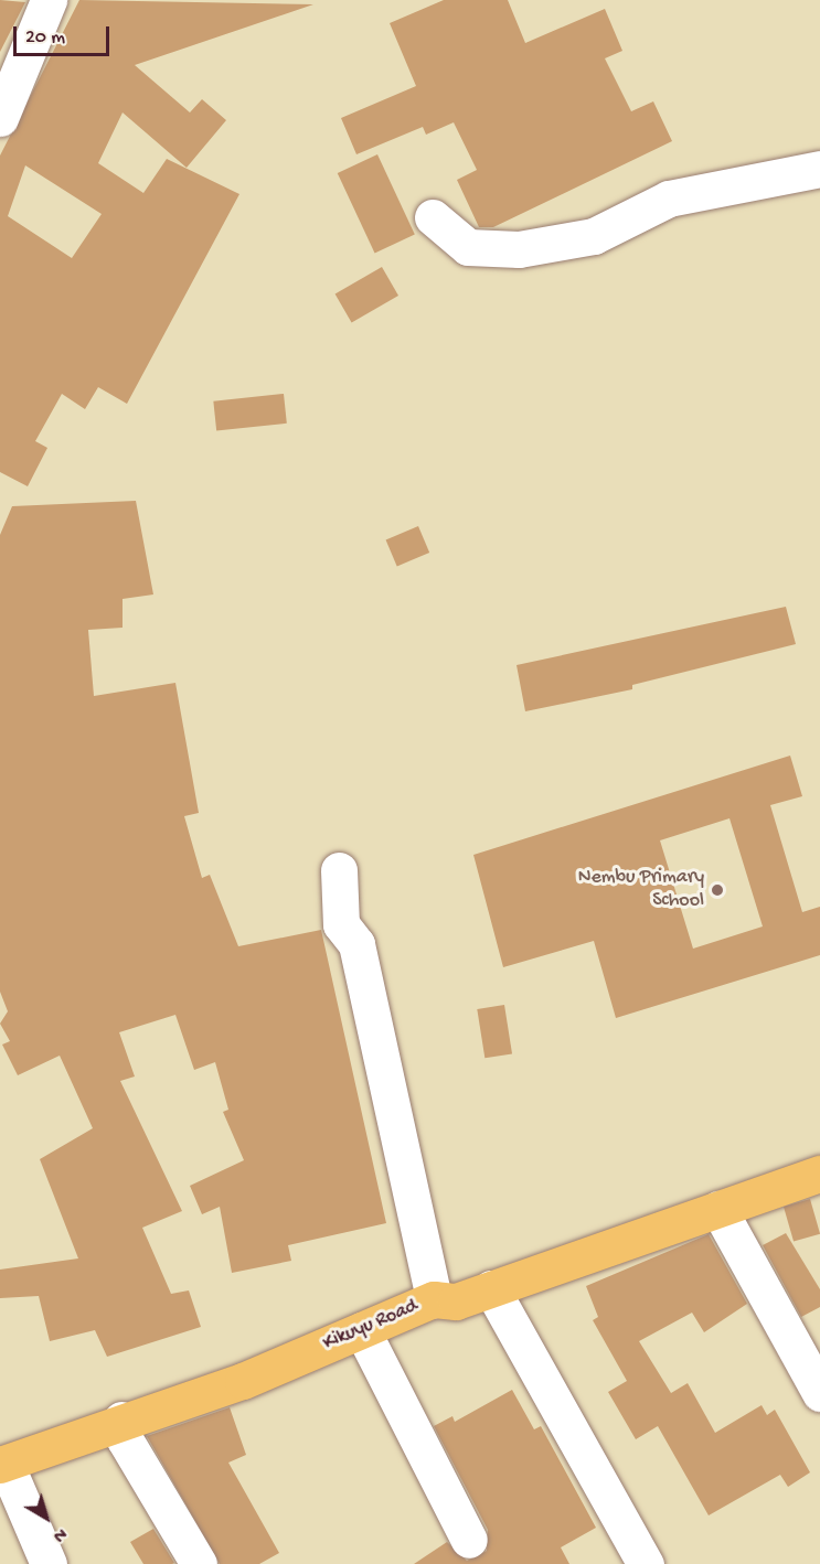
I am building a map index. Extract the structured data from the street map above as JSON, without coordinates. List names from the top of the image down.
{
  "streets": {
    "main road": ["Kikuyu Road"]
  },
  "places": ["Nembu Primary School"],
  "scale_bar": "20 m",
  "north": "bottom right"
}
